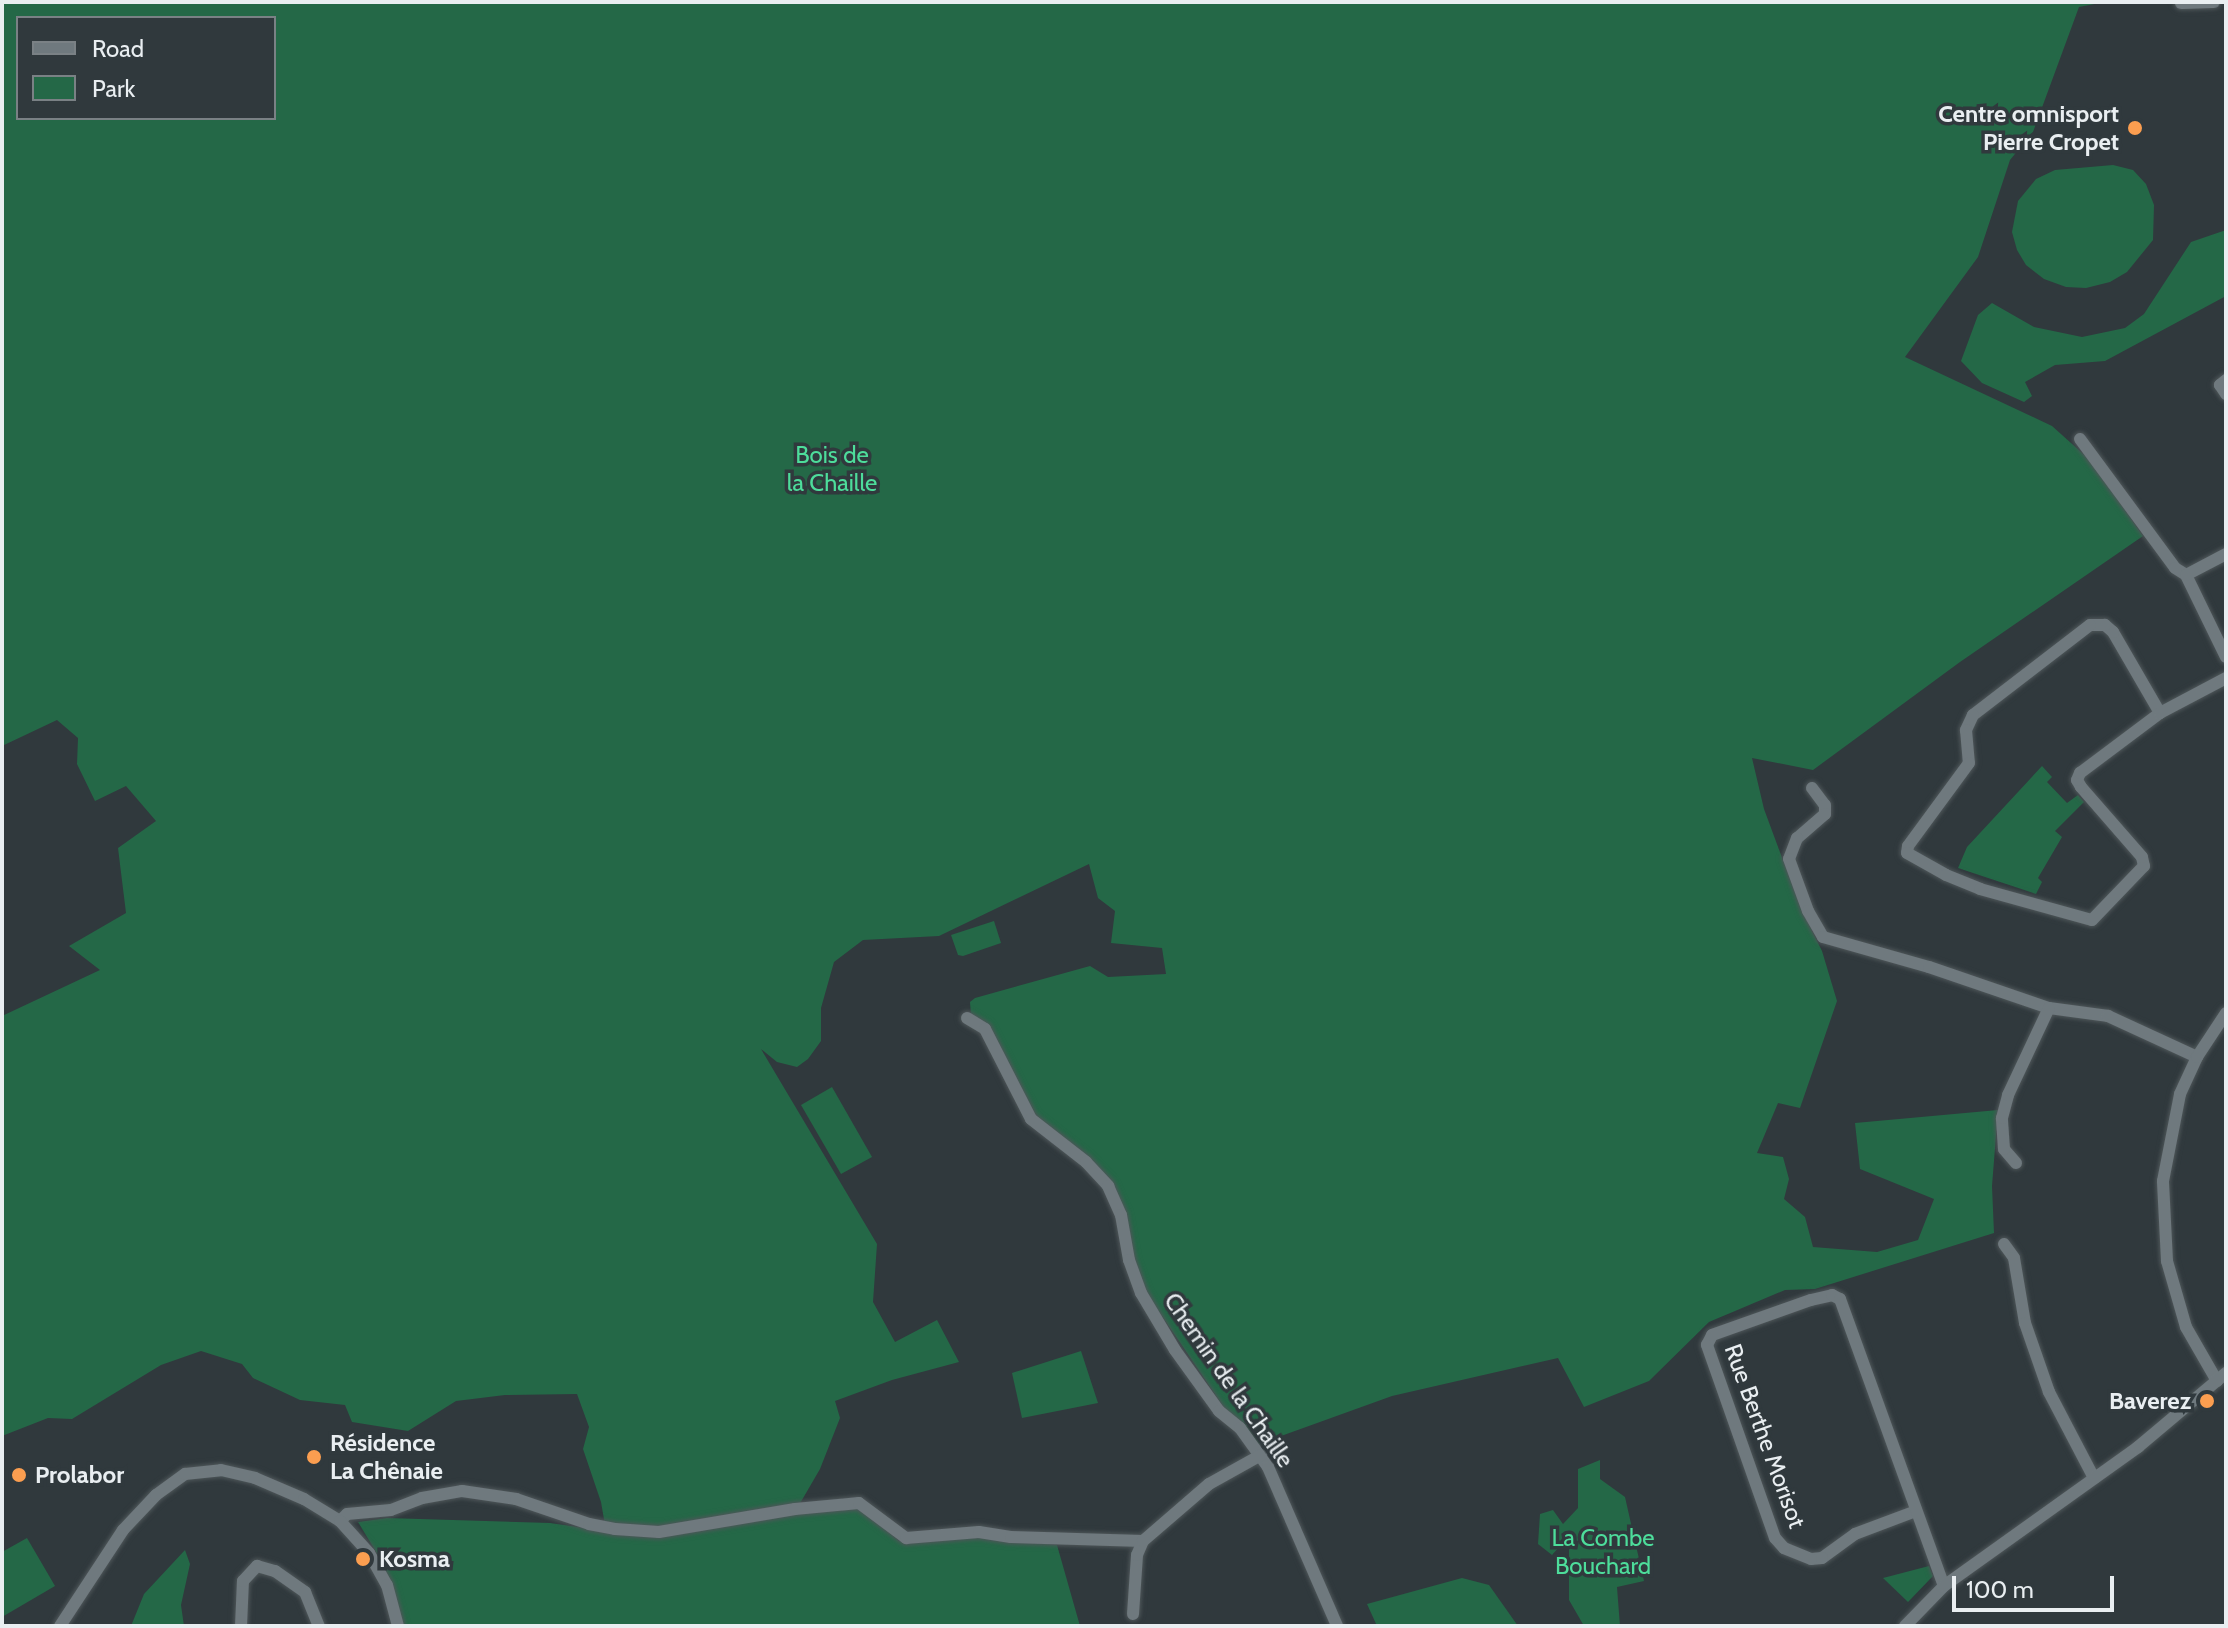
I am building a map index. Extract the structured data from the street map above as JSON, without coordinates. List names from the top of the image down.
{
  "streets": {
    "street": ["Chemin de la Chaille", "Rue Berthe Morisot"]
  },
  "parks": ["Bois de la Chaille", "La Combe Bouchard"],
  "places": [
    "Centre omnisport Pierre Cropet",
    "Baverez",
    "Résidence La Chênaie",
    "Prolabor",
    "Kosma"
  ],
  "legend": ["Road", "Park"],
  "scale_bar": "100 m"
}
